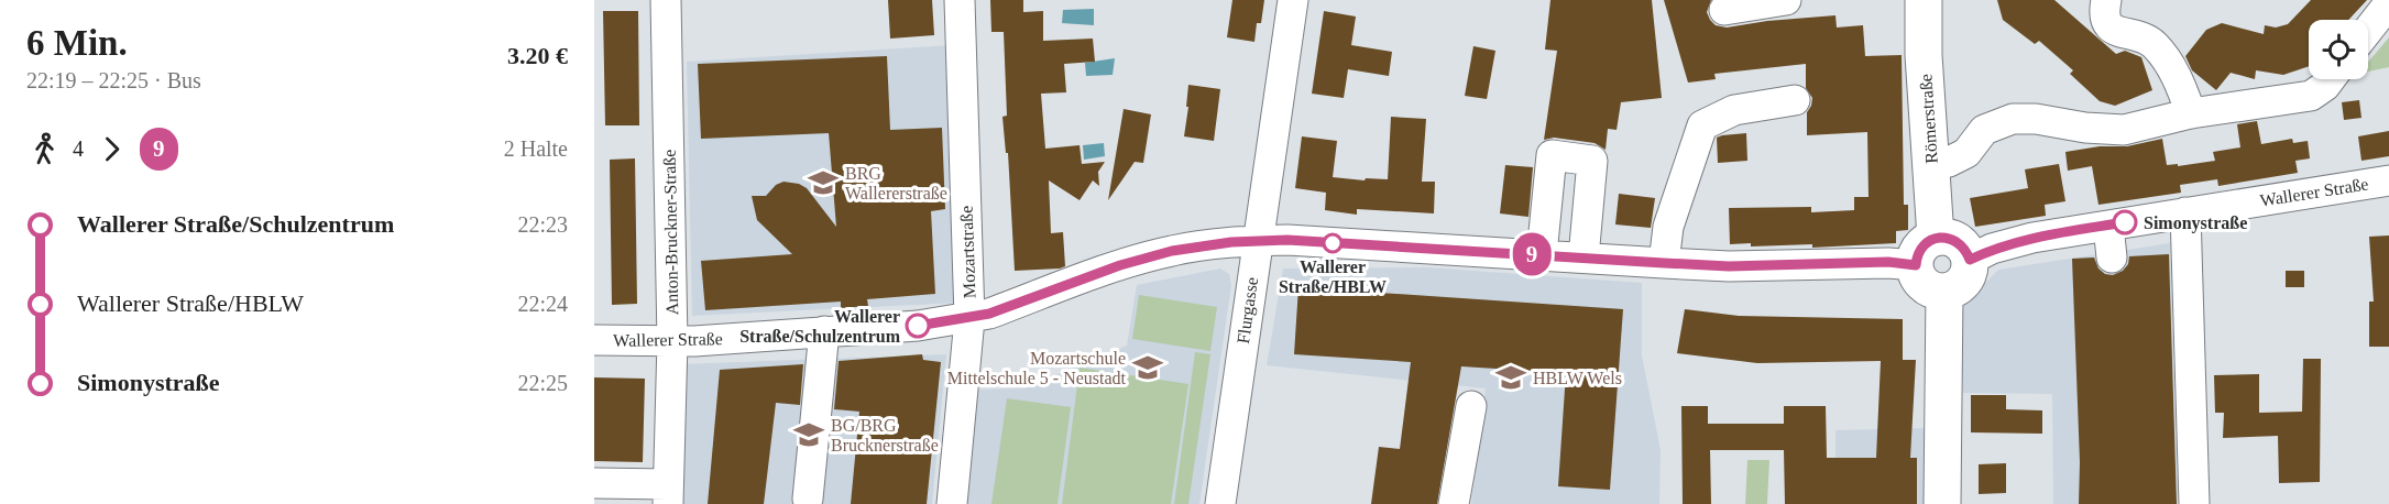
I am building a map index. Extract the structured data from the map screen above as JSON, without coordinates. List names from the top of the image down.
{
  "streets": {
    "main road": ["Römerstraße"],
    "street": [
      "Wallerer Straße",
      "Anton-Bruckner-Straße",
      "Mozartstraße",
      "Flurgasse"
    ]
  },
  "crossings": [
    ["Römerstraße", "Wallerer Straße"],
    ["Wallerer Straße", "Anton-Bruckner-Straße"],
    ["Wallerer Straße", "Mozartstraße"],
    ["Wallerer Straße", "Flurgasse"]
  ],
  "places": {
    "school or university": [
      "BRG Wallererstraße",
      "Mozartschule Mittelschule 5 - Neustadt",
      "HBLW Wels",
      "BG/BRG Brucknerstraße"
    ],
    "other": ["Simonystraße", "Wallerer Straße/HBLW", "Wallerer Straße/Schulzentrum"]
  },
  "lines": ["bus line 9"],
  "page": {
    "heading": ["6 Min.", "22:19 – 22:25 · Bus", "3.20 €"],
    "on_map": "9",
    "legs": ["4", "9", "2 Halte"],
    "list": [
      {
        "name": "Wallerer Straße/Schulzentrum",
        "value": "22:23"
      },
      {
        "name": "Wallerer Straße/HBLW",
        "value": "22:24"
      },
      {
        "name": "Simonystraße",
        "value": "22:25"
      }
    ]
  }
}
